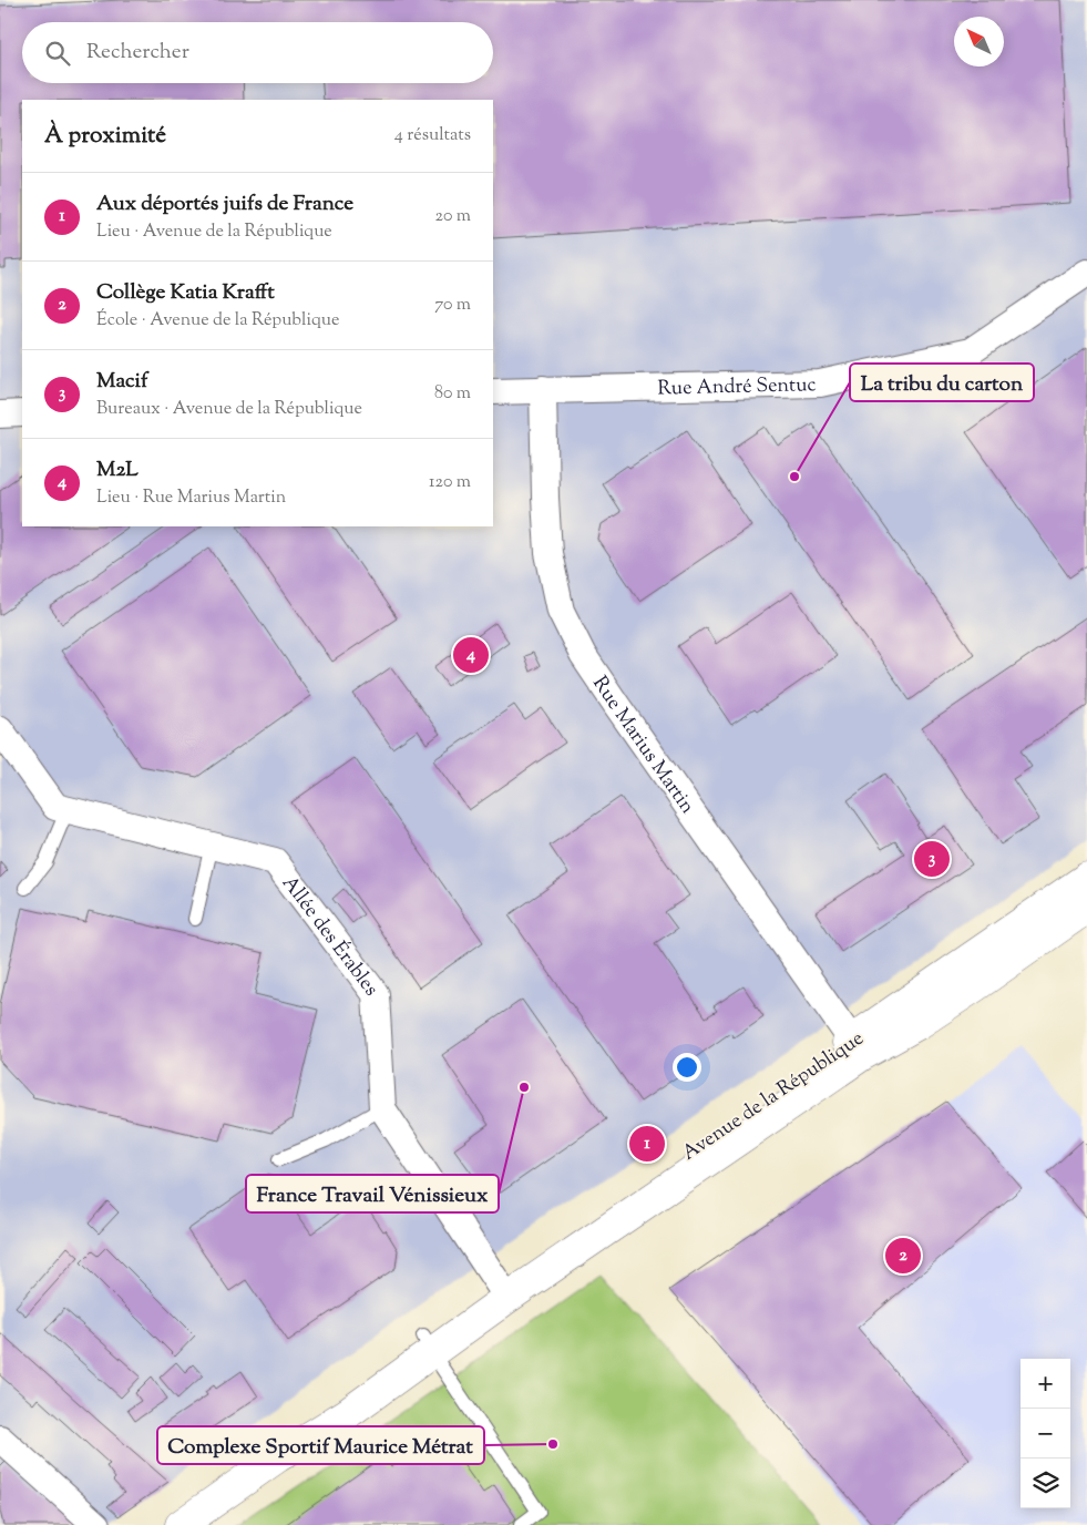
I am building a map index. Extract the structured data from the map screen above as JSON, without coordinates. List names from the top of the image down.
{
  "streets": {
    "main road": ["Avenue de la République"],
    "street": ["Rue André Sentuc", "Rue Marius Martin", "Allée des Érables"]
  },
  "crossings": [
    ["Rue André Sentuc", "Rue Marius Martin"],
    ["Rue Marius Martin", "Avenue de la République"]
  ],
  "places": ["La tribu du carton", "France Travail Vénissieux", "Complexe Sportif Maurice Métrat"],
  "north": "top left",
  "page": {
    "search": "Rechercher",
    "heading": ["À proximité", "4 résultats"],
    "list": [
      {
        "mark": "1",
        "name": "Aux déportés juifs de France",
        "note": "Lieu · Avenue de la République",
        "value": "20 m"
      },
      {
        "mark": "2",
        "name": "Collège Katia Krafft",
        "note": "École · Avenue de la République",
        "value": "70 m"
      },
      {
        "mark": "3",
        "name": "Macif",
        "note": "Bureaux · Avenue de la République",
        "value": "80 m"
      },
      {
        "mark": "4",
        "name": "M2L",
        "note": "Lieu · Rue Marius Martin",
        "value": "120 m"
      }
    ],
    "pins": [
      "4",
      "3",
      "1",
      "2"
    ],
    "map_buttons": ["+", "−"]
  }
}
